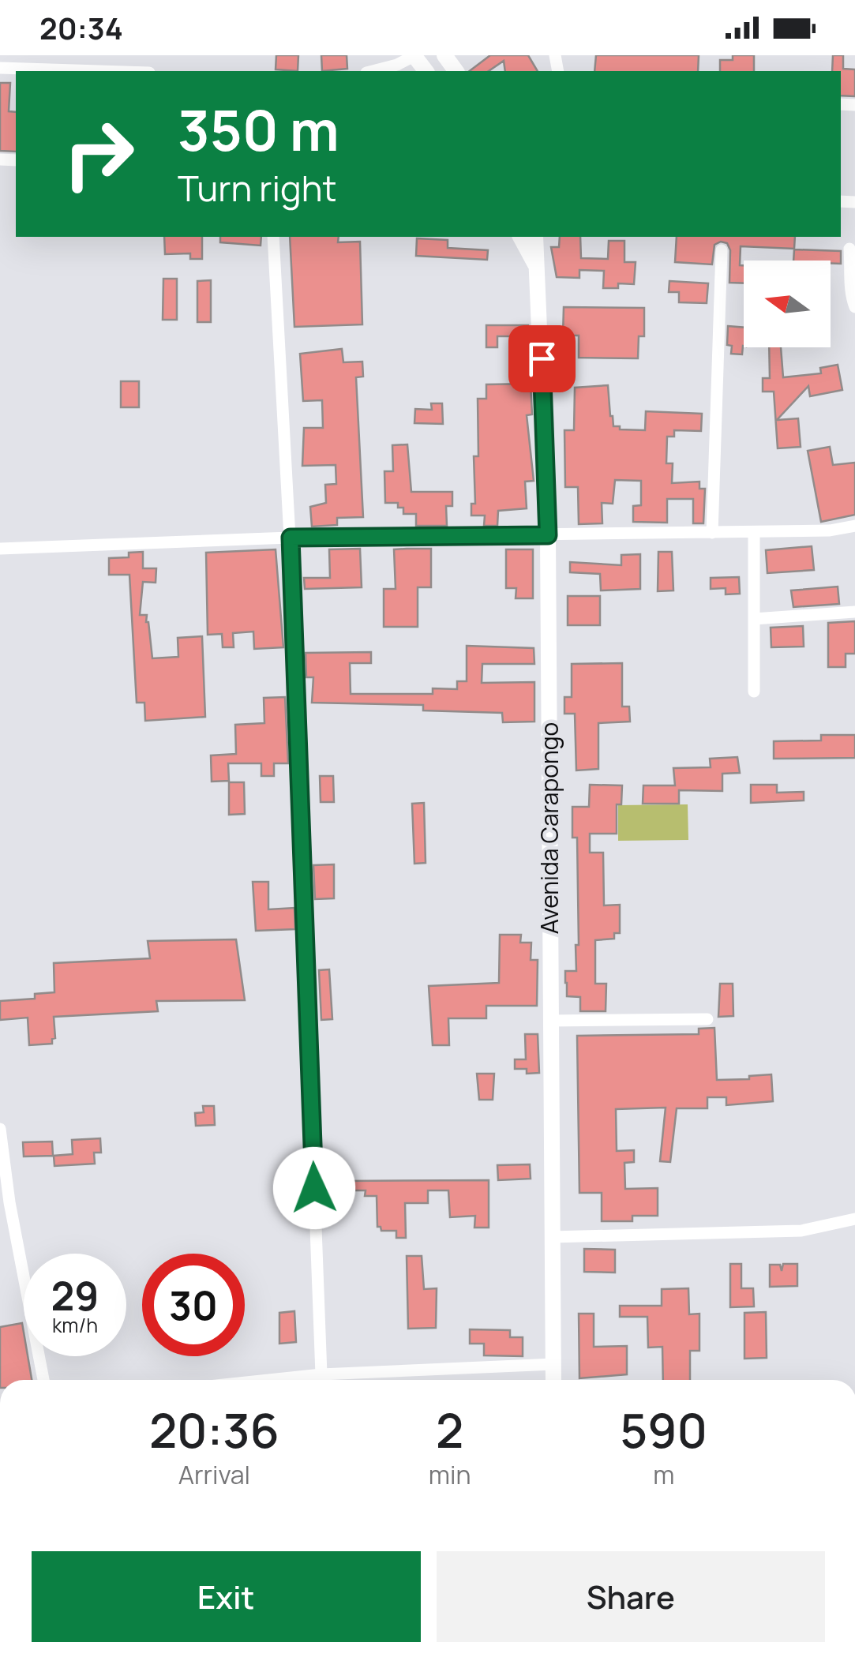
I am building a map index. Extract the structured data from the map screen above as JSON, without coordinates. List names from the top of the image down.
{
  "streets": {
    "street": ["Avenida Carapongo"]
  },
  "north": "left",
  "page": {
    "status": "20:34",
    "turn": ["350 m", "Turn right"],
    "speed": "29 km/h",
    "limit": "30",
    "eta": [
      "20:36",
      "Arrival",
      "2",
      "min",
      "590",
      "m"
    ],
    "buttons": ["Exit", "Share"]
  }
}
